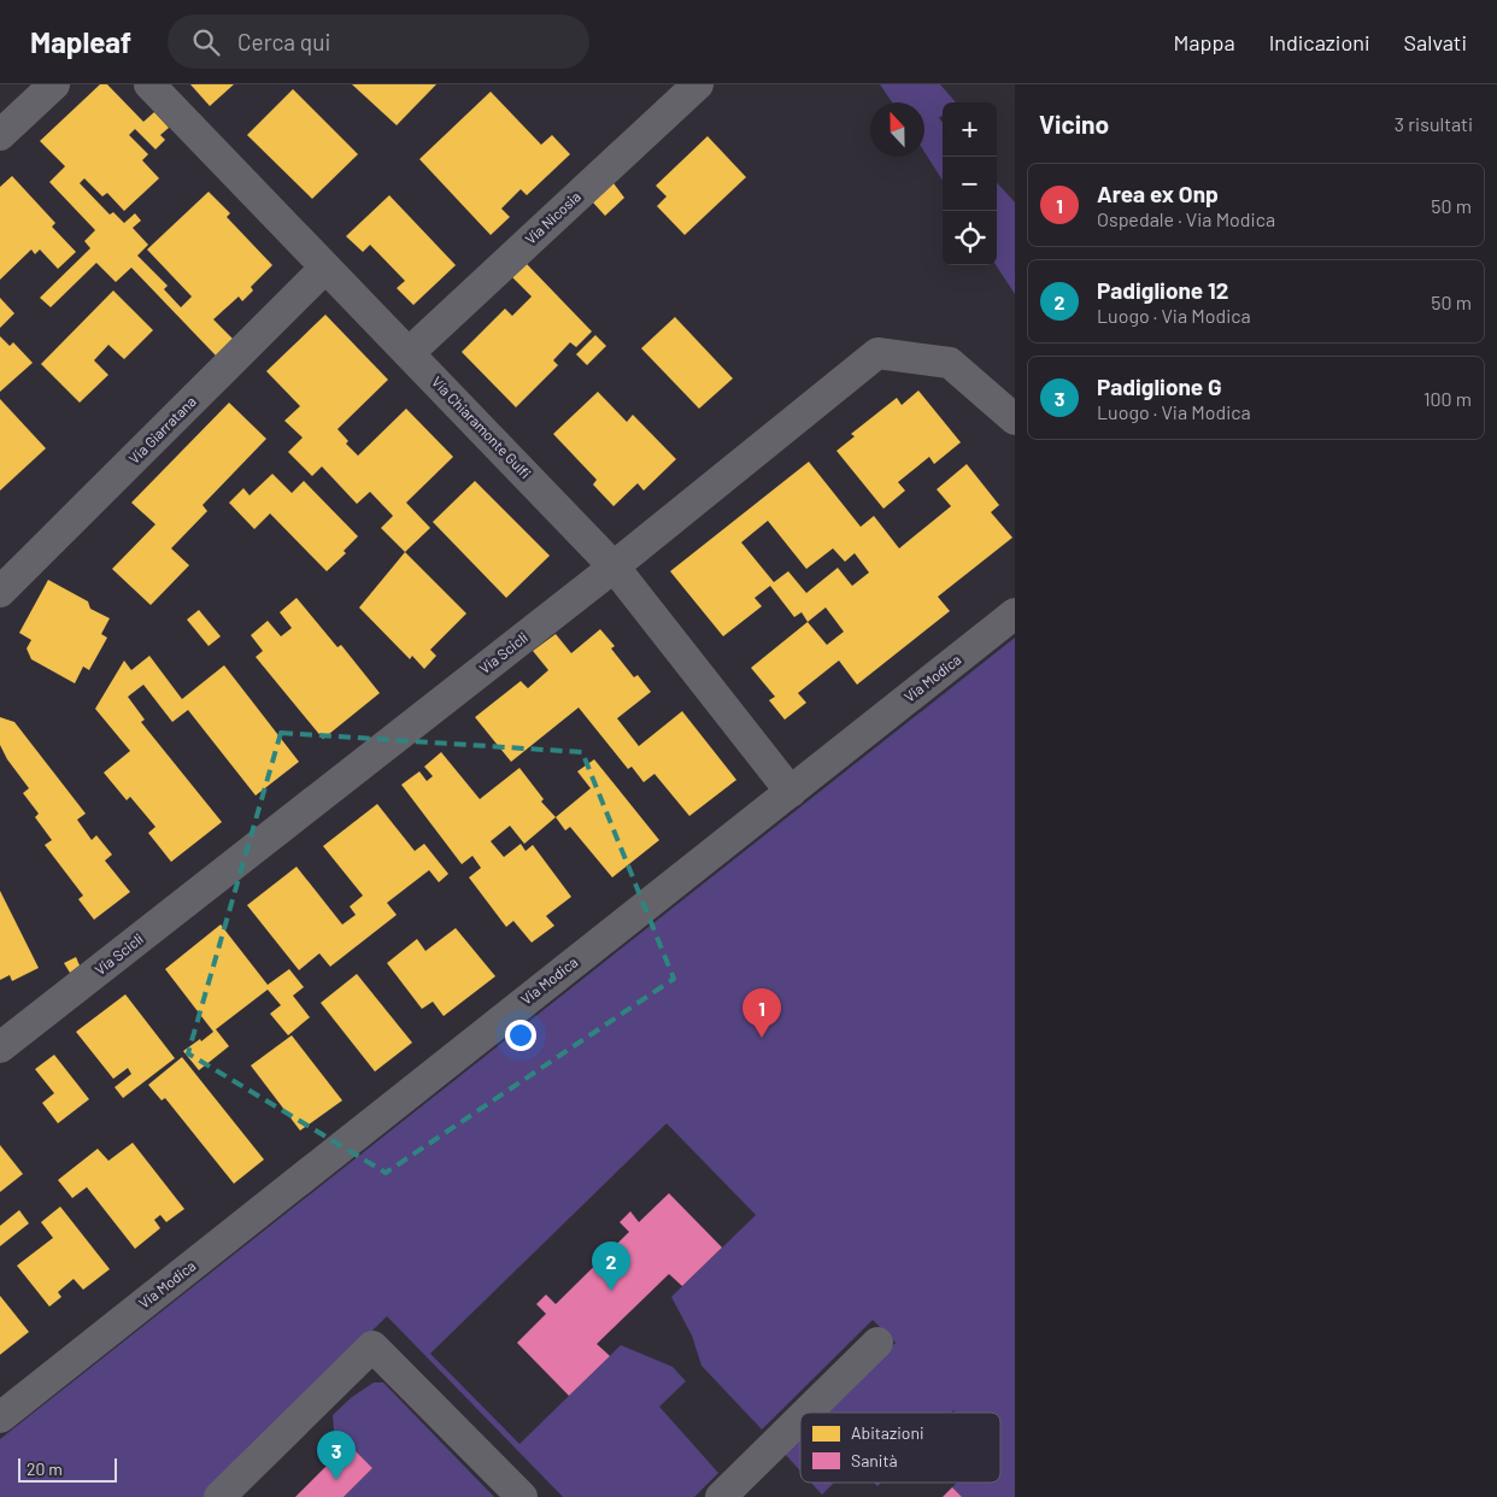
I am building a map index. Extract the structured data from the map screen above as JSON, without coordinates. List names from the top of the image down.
{
  "streets": {
    "street": [
      "Via Nicosia",
      "Via Chiaramonte Gulfi",
      "Via Giarratana",
      "Via Scicli",
      "Via Modica"
    ]
  },
  "crossings": [
    ["Via Nicosia", "Via Chiaramonte Gulfi"],
    ["Via Chiaramonte Gulfi", "Via Giarratana"],
    ["Via Chiaramonte Gulfi", "Via Scicli"],
    ["Via Chiaramonte Gulfi", "Via Modica"]
  ],
  "legend": ["Abitazioni", "Sanità"],
  "scale_bar": "20 m",
  "north": "top",
  "page": {
    "header": "Mapleaf",
    "search": "Cerca qui",
    "nav": ["Mappa", "Indicazioni", "Salvati"],
    "heading": ["Vicino", "3 risultati"],
    "map_buttons": ["+", "−"],
    "list": [
      {
        "mark": "1",
        "name": "Area ex Onp",
        "note": "Ospedale · Via Modica",
        "value": "50 m"
      },
      {
        "mark": "2",
        "name": "Padiglione 12",
        "note": "Luogo · Via Modica",
        "value": "50 m"
      },
      {
        "mark": "3",
        "name": "Padiglione G",
        "note": "Luogo · Via Modica",
        "value": "100 m"
      }
    ],
    "pins": ["1", "2", "3"],
    "scale": "20 m"
  }
}
